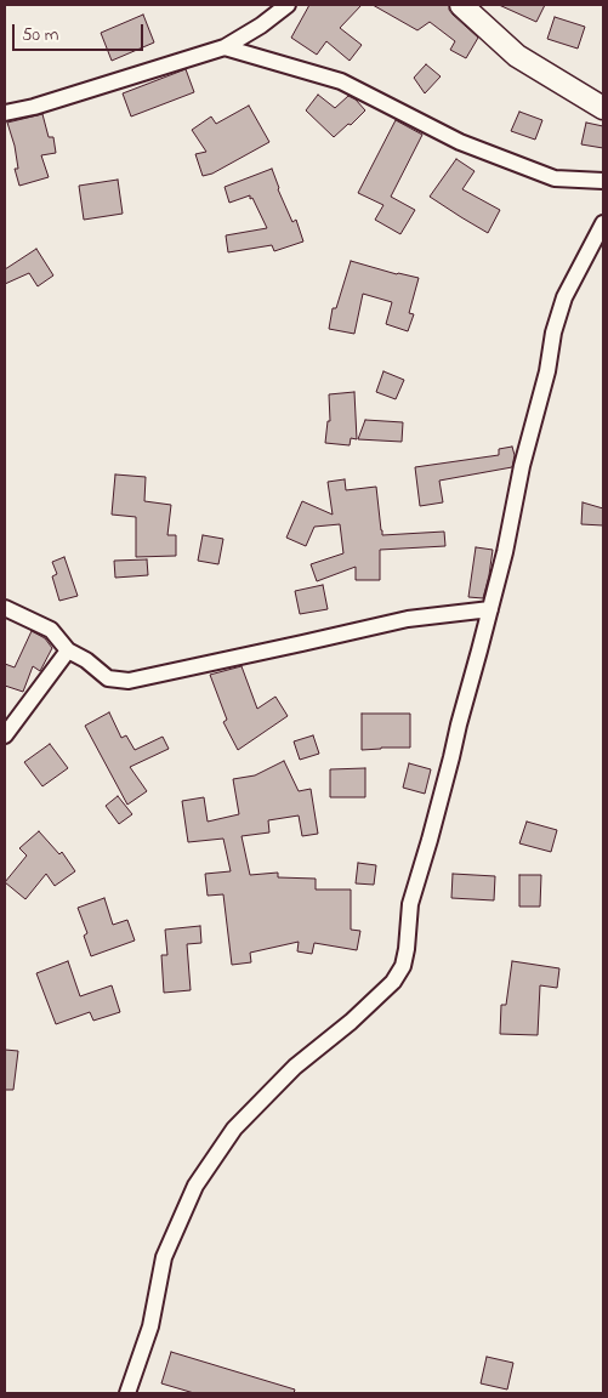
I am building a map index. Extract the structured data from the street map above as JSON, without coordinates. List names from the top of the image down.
{
  "scale_bar": "50 m"
}
